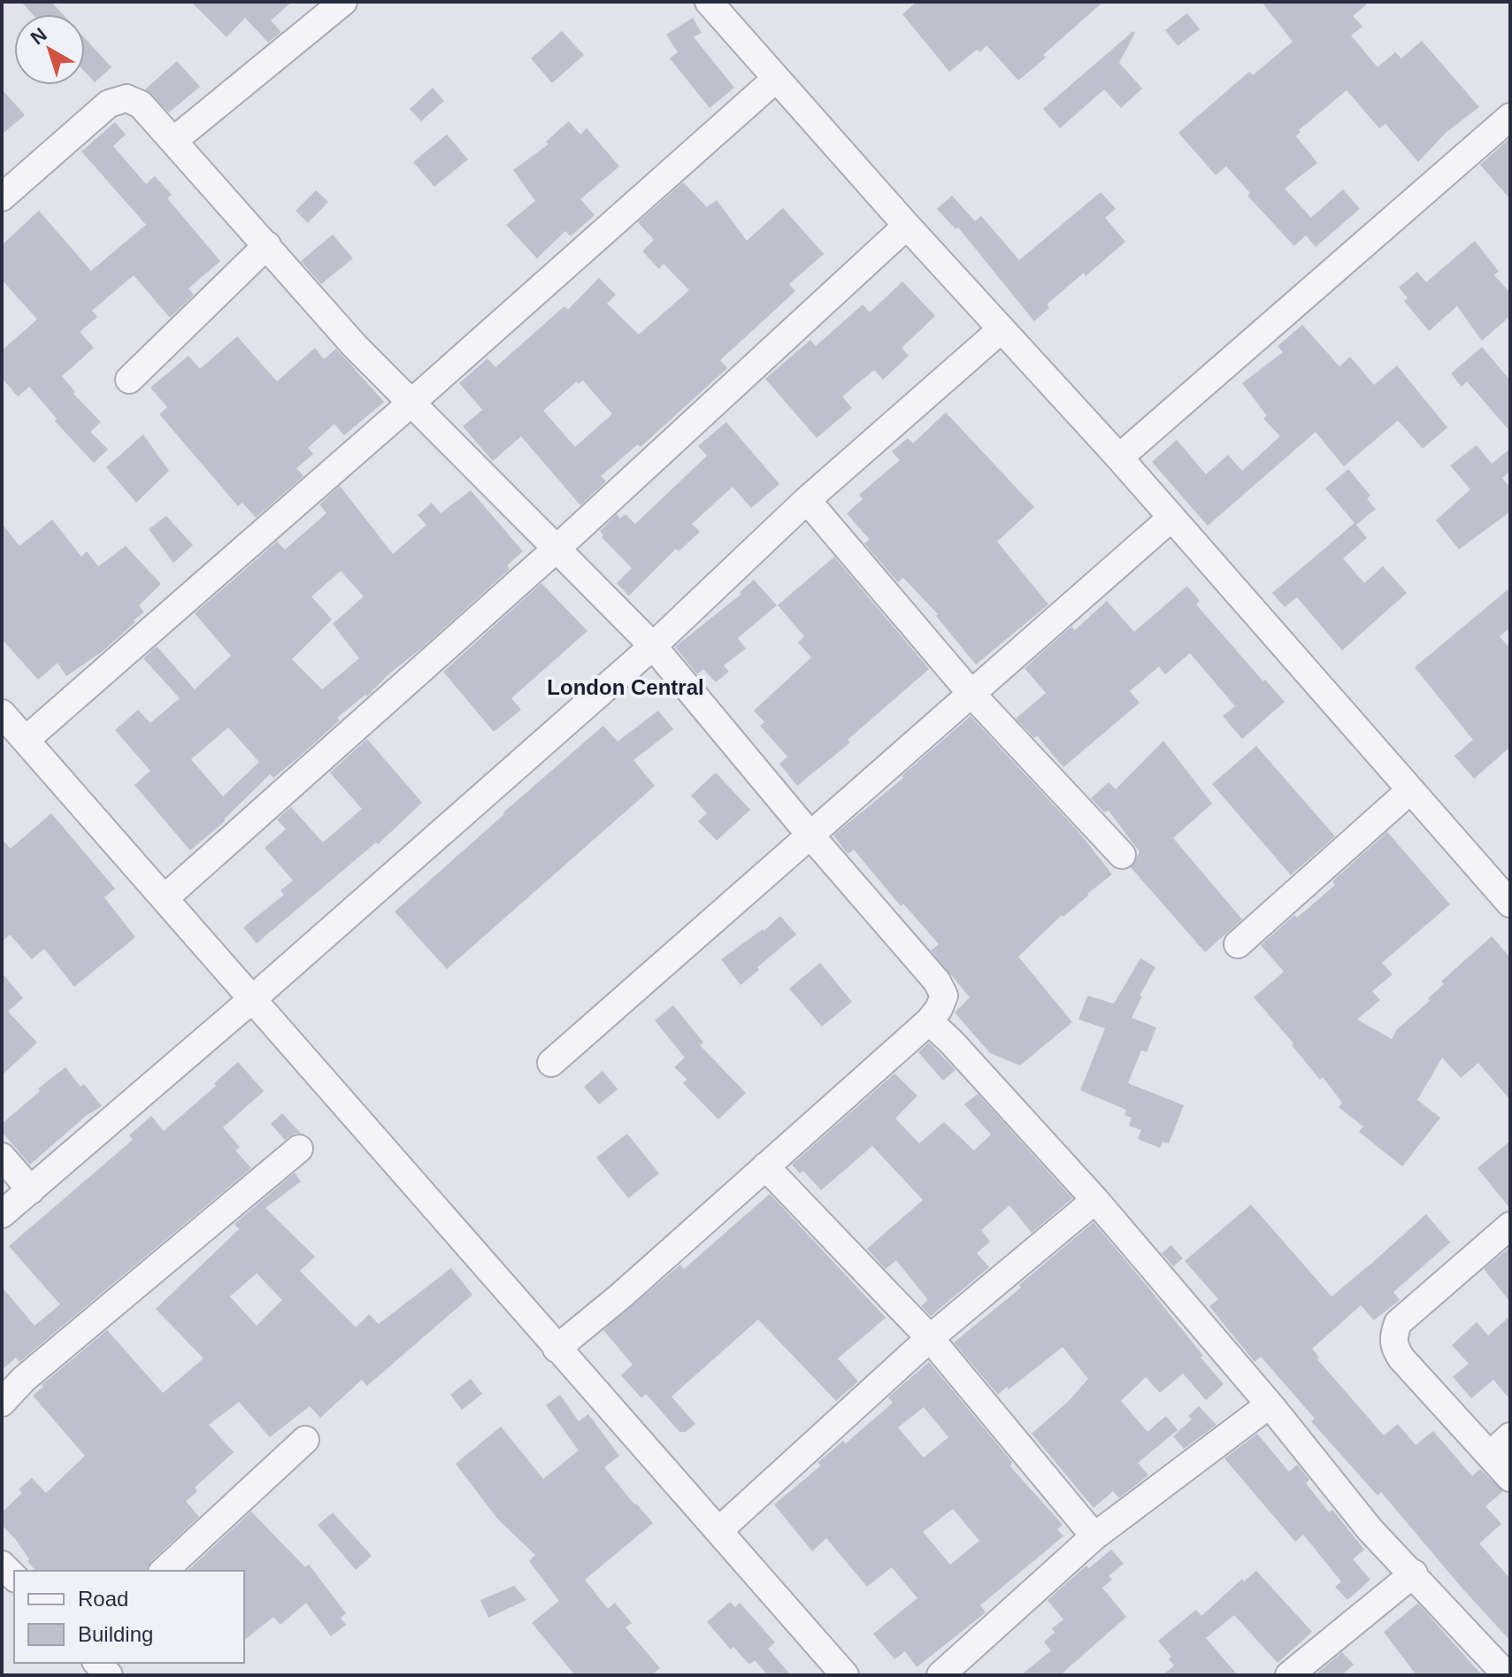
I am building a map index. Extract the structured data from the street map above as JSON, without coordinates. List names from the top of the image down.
{
  "districts": ["London Central"],
  "legend": ["Road", "Building"],
  "north": "top left"
}
